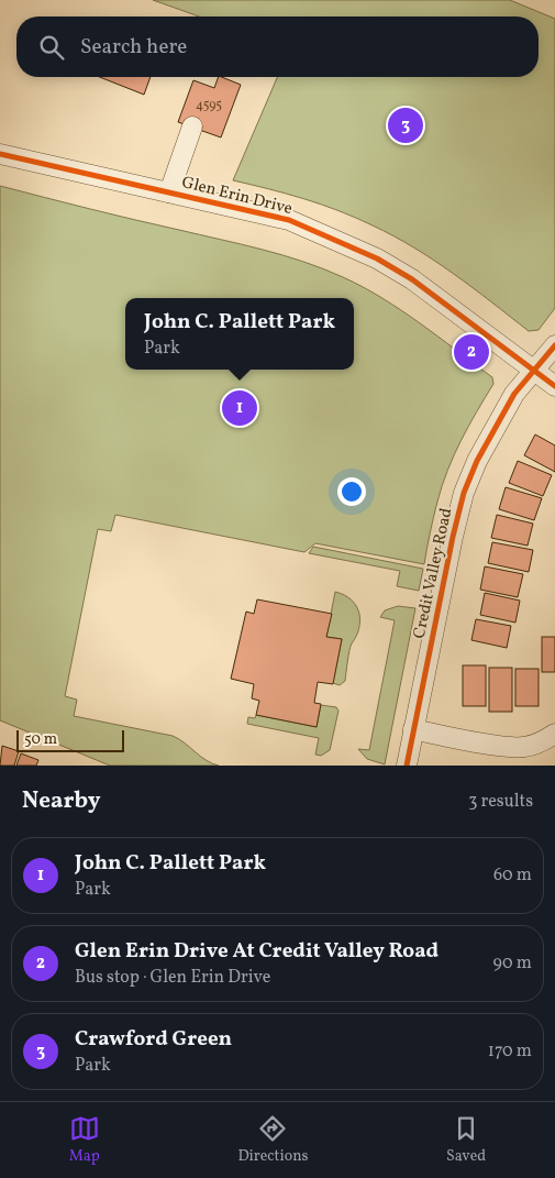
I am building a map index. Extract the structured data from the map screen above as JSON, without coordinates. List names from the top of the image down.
{
  "streets": {
    "street": ["Glen Erin Drive", "Credit Valley Road"]
  },
  "crossings": [
    ["Glen Erin Drive", "Credit Valley Road"]
  ],
  "house_numbers": ["4595"],
  "scale_bar": "50 m",
  "page": {
    "search": "Search here",
    "pins": ["3", "2", "1"],
    "popup": ["John C. Pallett Park", "Park"],
    "scale": "50 m",
    "heading": ["Nearby", "3 results"],
    "list": [
      {
        "mark": "1",
        "name": "John C. Pallett Park",
        "note": "Park",
        "value": "60 m"
      },
      {
        "mark": "2",
        "name": "Glen Erin Drive At Credit Valley Road",
        "note": "Bus stop · Glen Erin Drive",
        "value": "90 m"
      },
      {
        "mark": "3",
        "name": "Crawford Green",
        "note": "Park",
        "value": "170 m"
      }
    ],
    "nav": ["Map", "Directions", "Saved"]
  }
}
